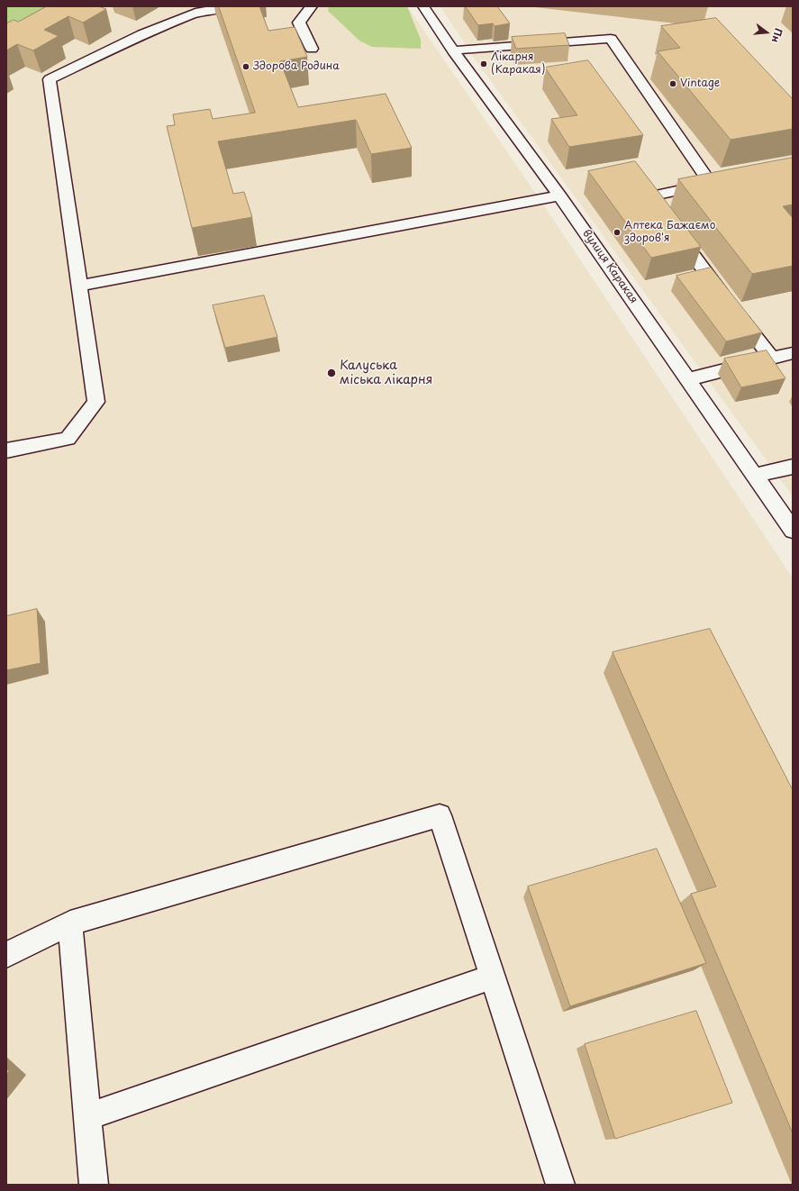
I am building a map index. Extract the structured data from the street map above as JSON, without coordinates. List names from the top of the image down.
{
  "streets": {
    "street": ["вулиця Каракая"]
  },
  "places": [
    "Лікарня (Каракая)",
    "Здорова Родина",
    "Vintage",
    "Аптека Бажаємо здоров'я",
    "Калуська міська лікарня"
  ],
  "north": "right"
}
